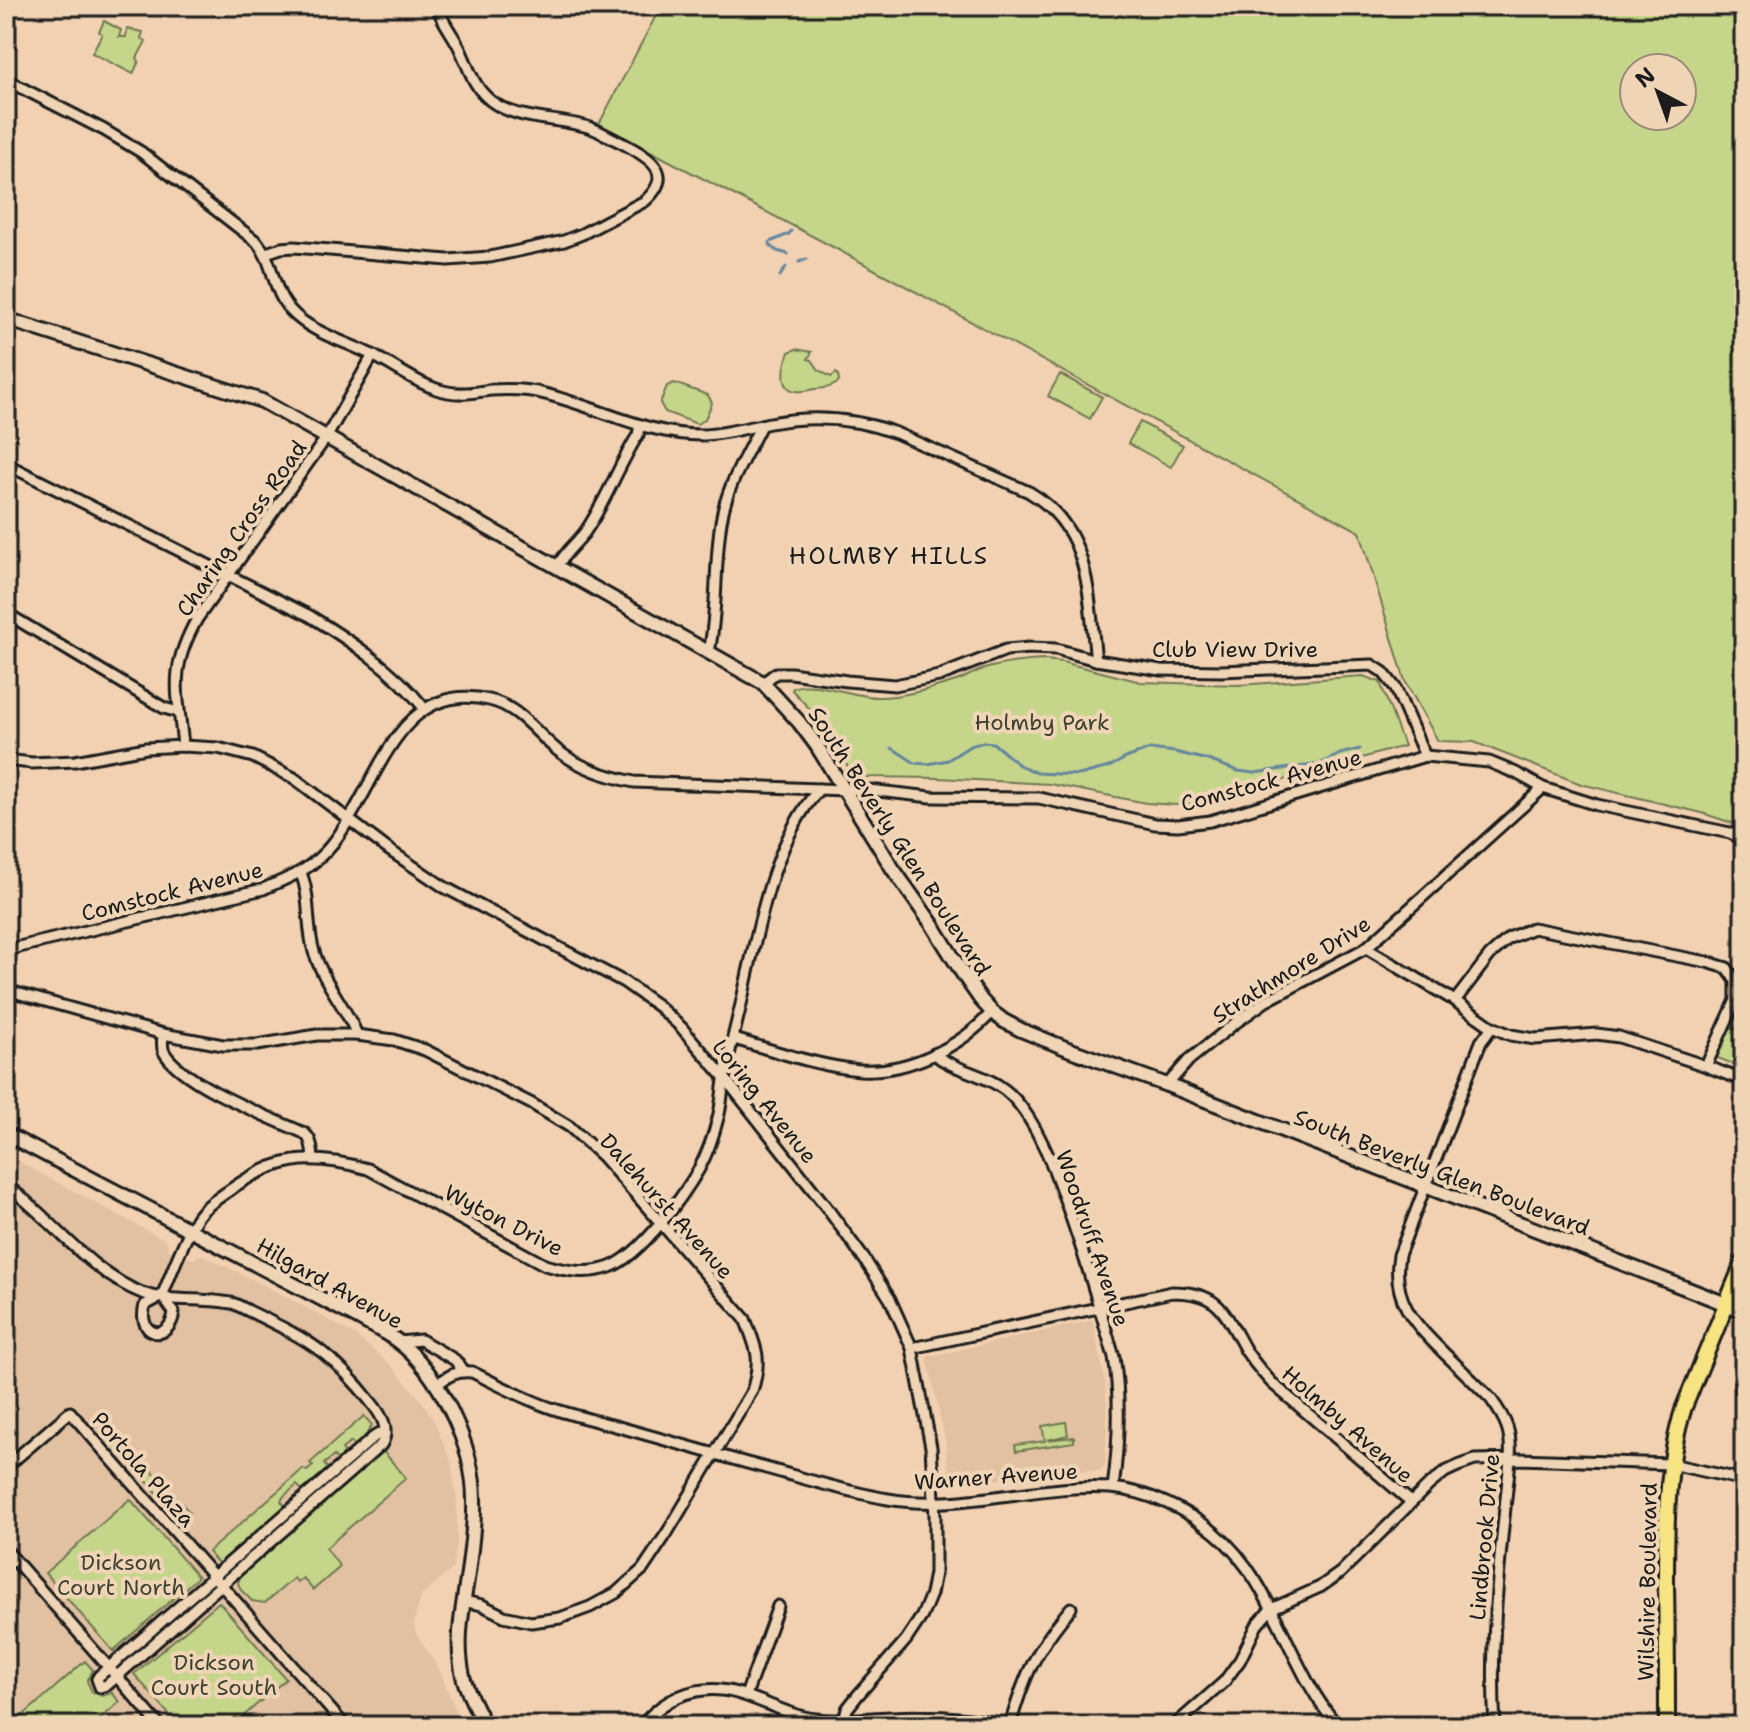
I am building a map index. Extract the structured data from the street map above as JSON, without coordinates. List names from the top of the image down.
{
  "streets": {
    "main road": ["South Beverly Glen Boulevard", "Hilgard Avenue", "Wilshire Boulevard"],
    "street": [
      "Charing Cross Road",
      "Club View Drive",
      "Comstock Avenue",
      "Strathmore Drive",
      "Loring Avenue",
      "Dalehurst Avenue",
      "Wyton Drive",
      "Woodruff Avenue",
      "Holmby Avenue",
      "Portola Plaza",
      "Warner Avenue",
      "Lindbrook Drive"
    ]
  },
  "crossings": [
    ["Charing Cross Road", "South Beverly Glen Boulevard"],
    ["Charing Cross Road", "Loring Avenue"],
    ["Club View Drive", "Comstock Avenue"],
    ["Club View Drive", "South Beverly Glen Boulevard"],
    ["Comstock Avenue", "South Beverly Glen Boulevard"],
    ["Comstock Avenue", "Strathmore Drive"],
    ["Comstock Avenue", "Loring Avenue"],
    ["Comstock Avenue", "Wyton Drive"],
    ["South Beverly Glen Boulevard", "Strathmore Drive"],
    ["South Beverly Glen Boulevard", "Lindbrook Drive"],
    ["South Beverly Glen Boulevard", "Wilshire Boulevard"],
    ["Loring Avenue", "Wyton Drive"],
    ["Loring Avenue", "Holmby Avenue"],
    ["Loring Avenue", "Warner Avenue"],
    ["Dalehurst Avenue", "Wyton Drive"],
    ["Dalehurst Avenue", "Warner Avenue"],
    ["Wyton Drive", "Hilgard Avenue"],
    ["Woodruff Avenue", "Holmby Avenue"],
    ["Woodruff Avenue", "Warner Avenue"],
    ["Hilgard Avenue", "Warner Avenue"],
    ["Holmby Avenue", "Lindbrook Drive"],
    ["Holmby Avenue", "Wilshire Boulevard"]
  ],
  "districts": ["HOLMBY HILLS"],
  "parks": ["Holmby Park", "Dickson Court North", "Dickson Court South"],
  "north": "top left"
}
